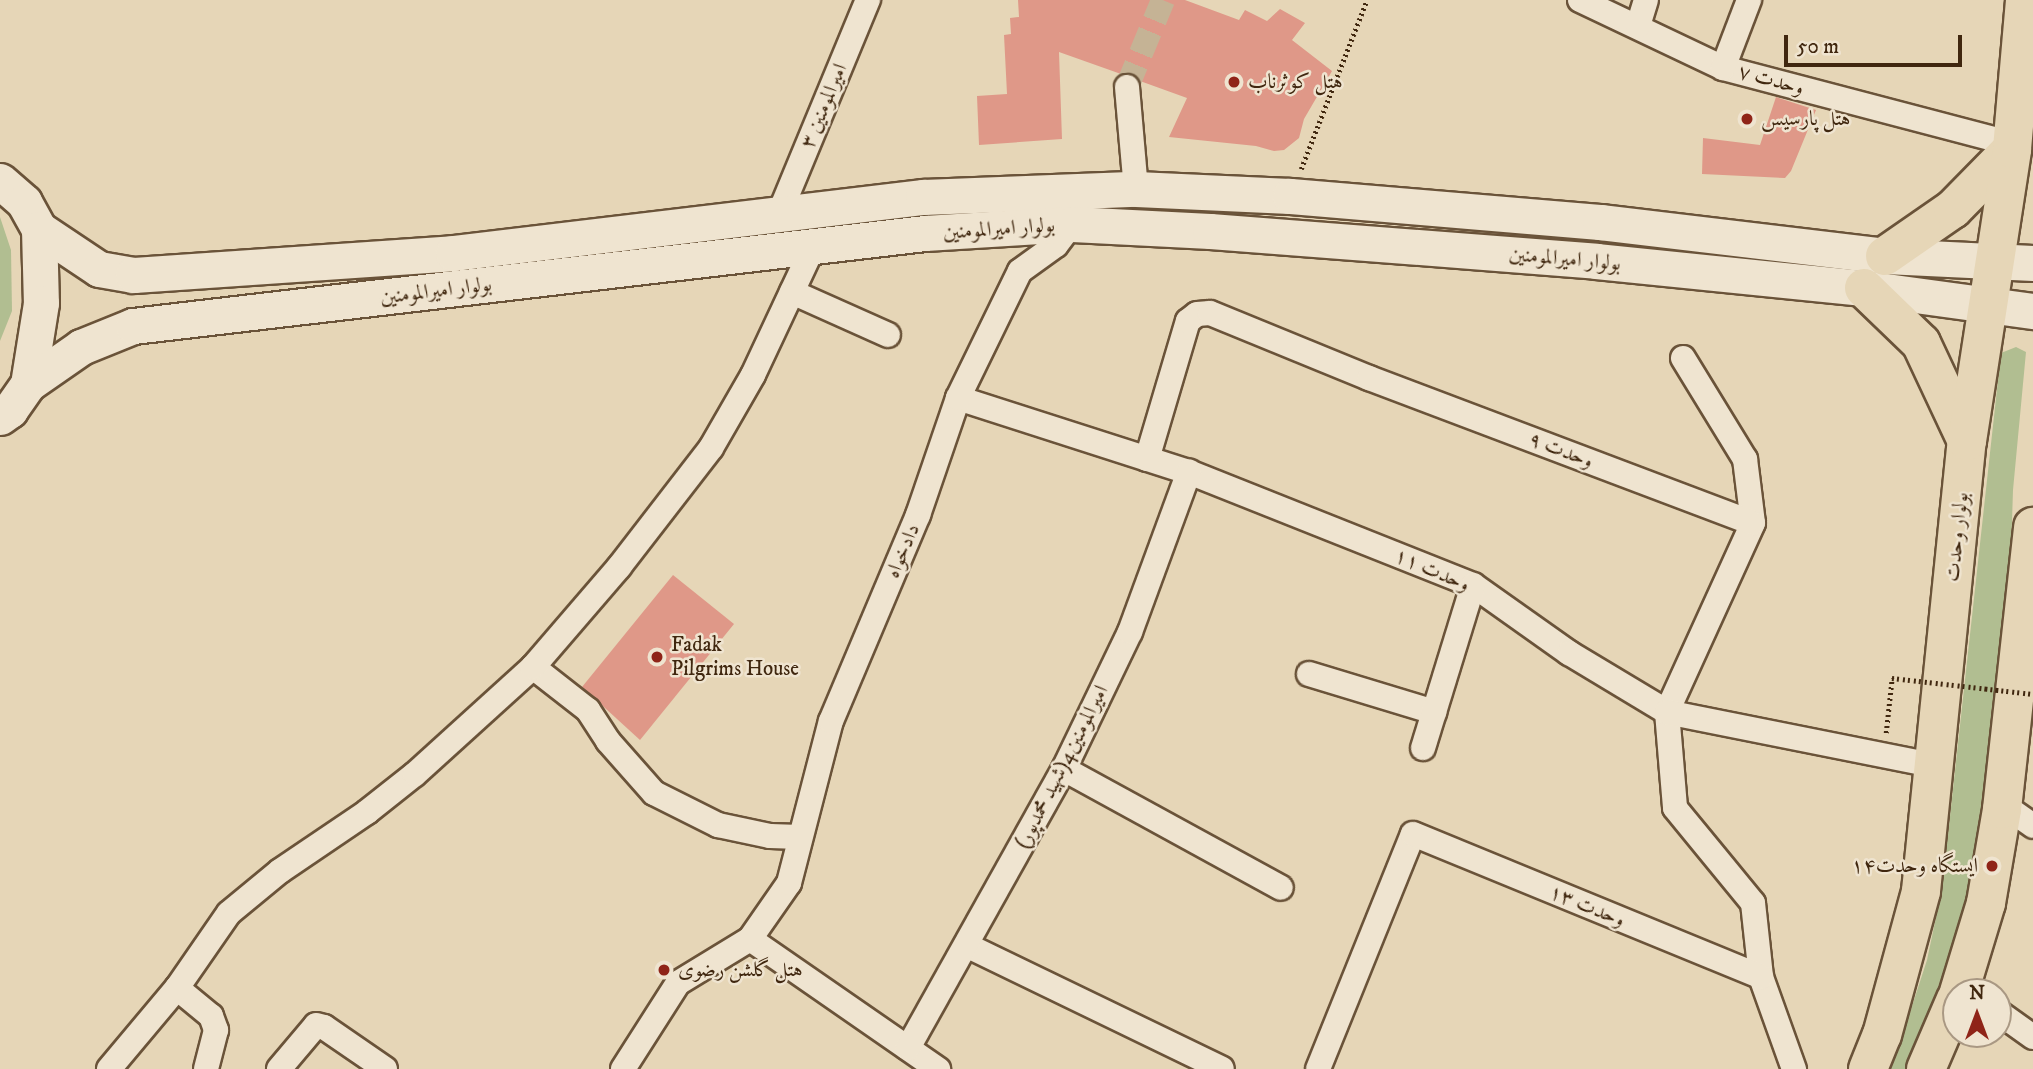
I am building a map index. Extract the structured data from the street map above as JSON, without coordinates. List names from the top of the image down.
{
  "streets": {
    "main road": ["بولوار وحدت"],
    "street": [
      "وحدت ۷",
      "امیرالمومنین ۳",
      "بولوار امیرالمومنین",
      "وحدت ۹",
      "دادخواه",
      "وحدت ۱۱",
      "امیرالمومنین4(شهید محمدپور)",
      "وحدت ۱۳"
    ]
  },
  "crossings": [
    ["وحدت ۷", "بولوار وحدت"],
    ["امیرالمومنین ۳", "بولوار امیرالمومنین"],
    ["بولوار امیرالمومنین", "بولوار وحدت"],
    ["وحدت ۹", "وحدت ۱۱"],
    ["بولوار وحدت", "وحدت ۱۱"],
    ["دادخواه", "وحدت ۱۱"],
    ["وحدت ۱۱", "امیرالمومنین4(شهید محمدپور)"]
  ],
  "places": [
    "هتل کوثرناب",
    "هتل پارسیس",
    "Fadak Pilgrims House",
    "ایستگاه وحدت۱۴",
    "هتل گلشن رضوی"
  ],
  "scale_bar": "50 m",
  "north": "top"
}
